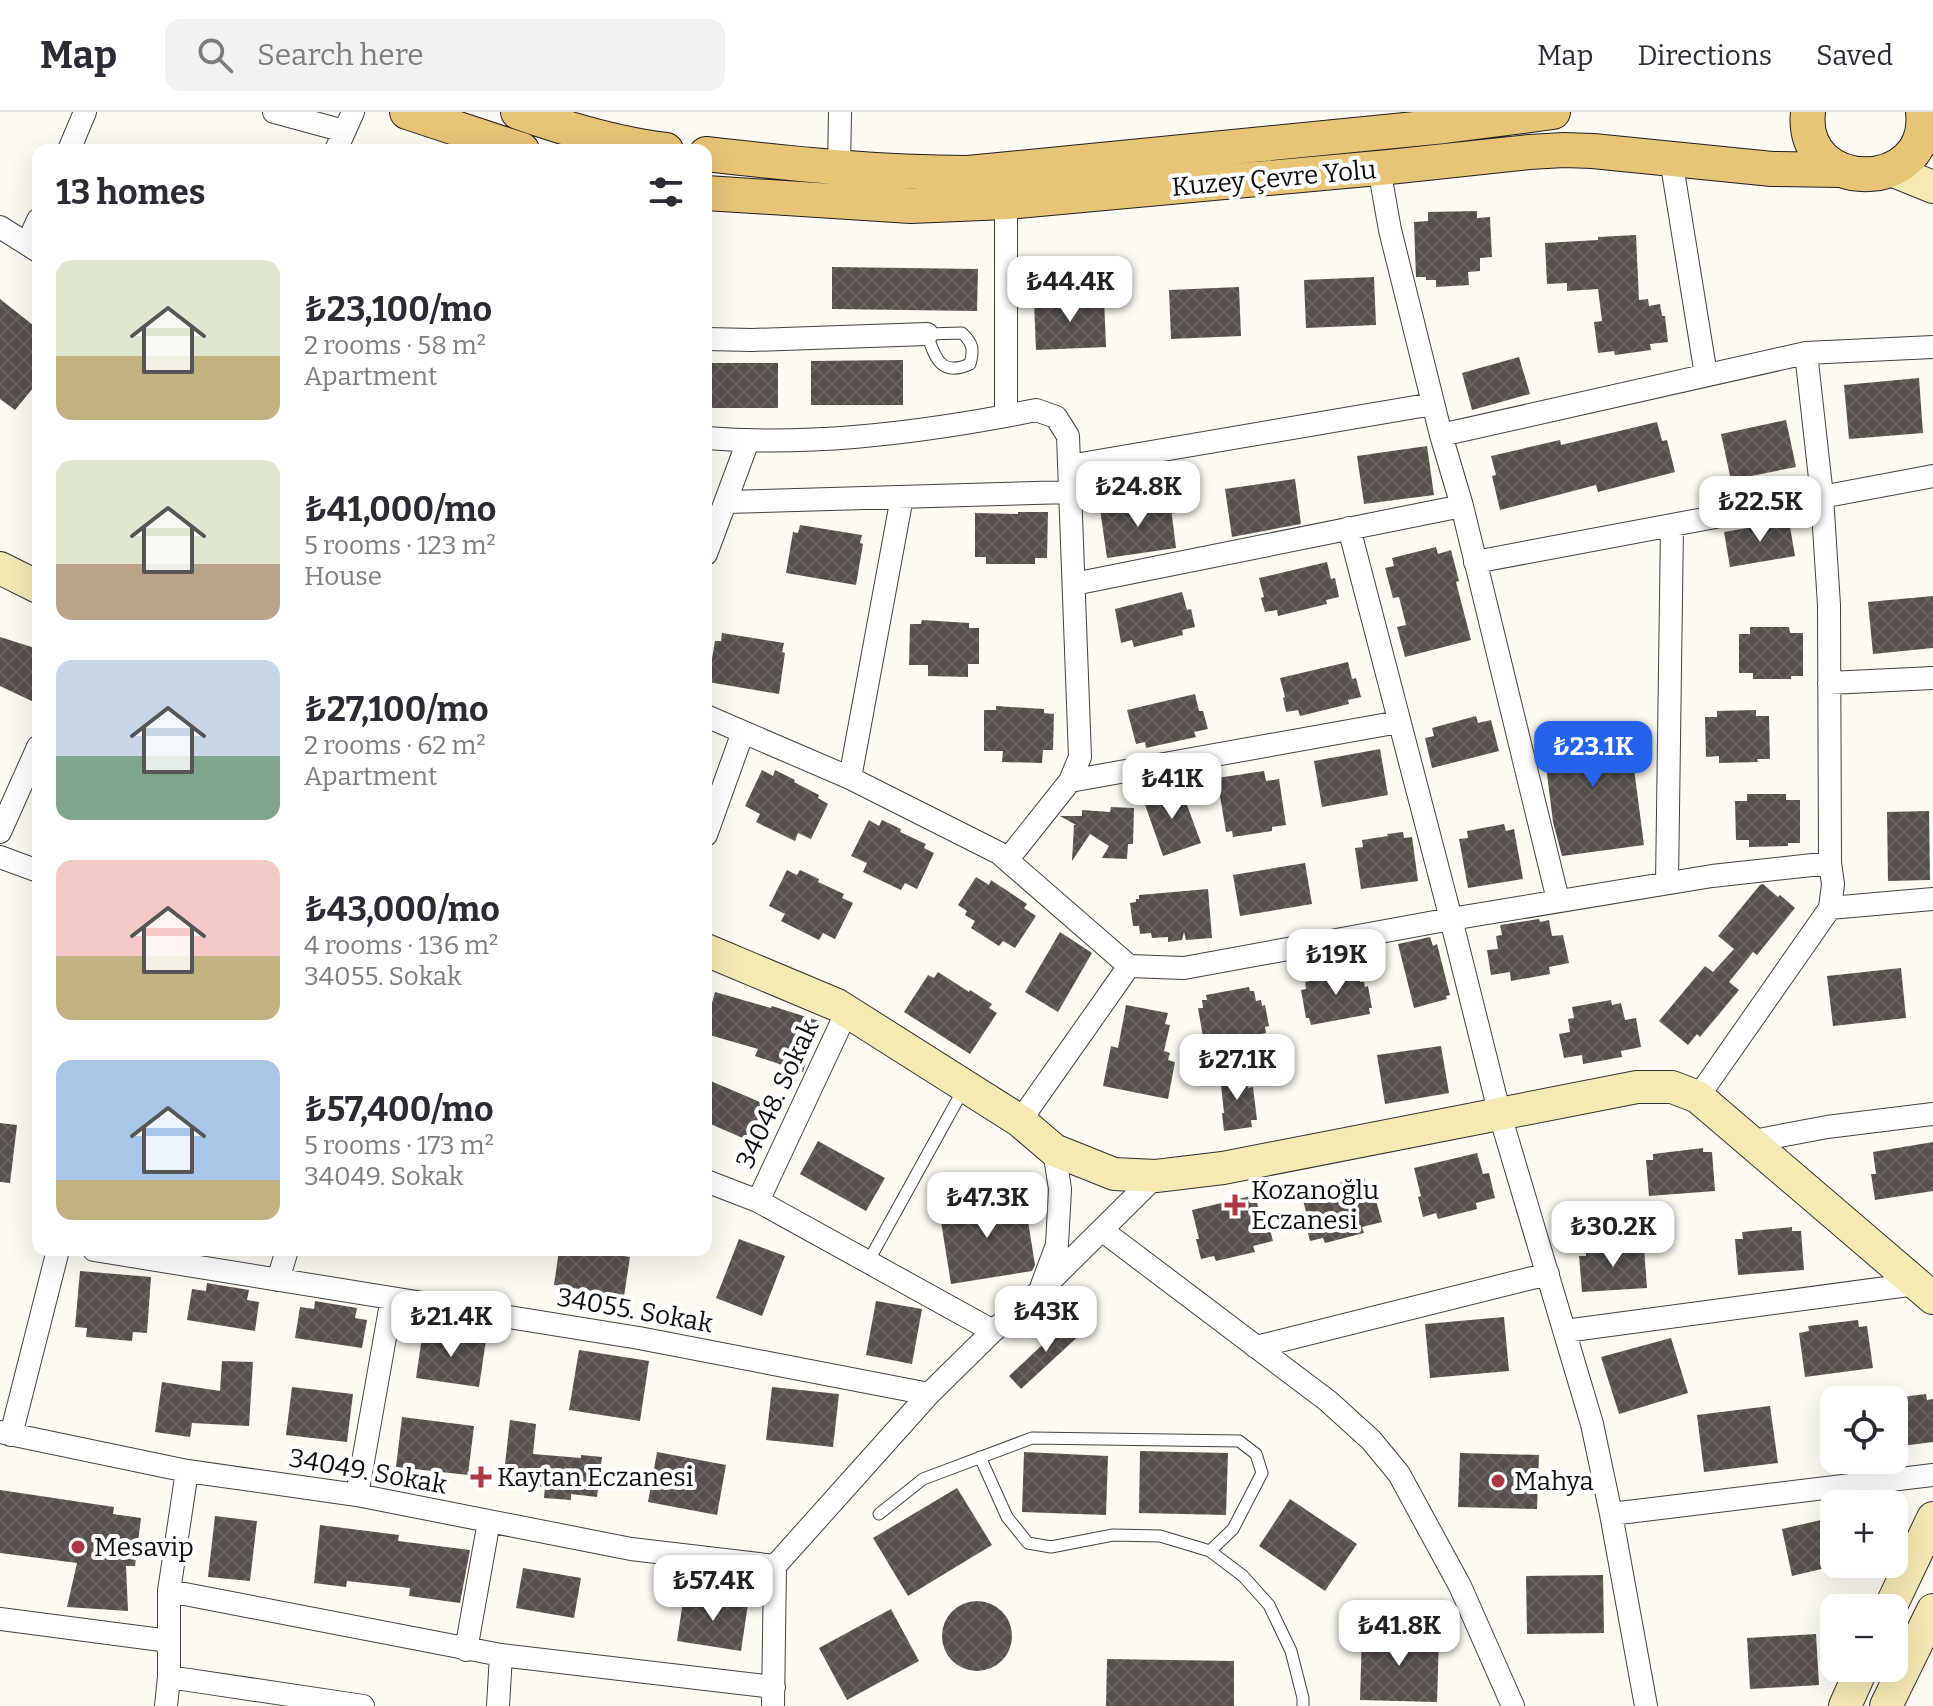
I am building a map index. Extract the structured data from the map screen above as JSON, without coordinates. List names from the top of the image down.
{
  "streets": {
    "main road": ["Kuzey Çevre Yolu"],
    "street": ["34048. Sokak", "34055. Sokak", "34049. Sokak"]
  },
  "places": {
    "health": ["Kozanoğlu Eczanesi", "Kaytan Eczanesi"],
    "other": ["Mahya", "Mesavip"]
  },
  "page": {
    "header": "Map",
    "search": "Search here",
    "nav": ["Map", "Directions", "Saved"],
    "heading": "13 homes",
    "list": [
      {
        "name": "₺23,100/mo",
        "note": "2 rooms · 58 m² · Apartment"
      },
      {
        "name": "₺41,000/mo",
        "note": "5 rooms · 123 m² · House"
      },
      {
        "name": "₺27,100/mo",
        "note": "2 rooms · 62 m² · Apartment"
      },
      {
        "name": "₺43,000/mo",
        "note": "4 rooms · 136 m² · 34055. Sokak"
      },
      {
        "name": "₺57,400/mo",
        "note": "5 rooms · 173 m² · 34049. Sokak"
      }
    ],
    "price": [
      "₺44.4K",
      "₺24.8K",
      "₺22.5K",
      "₺23.1K",
      "₺41K",
      "₺19K",
      "₺27.1K",
      "₺47.3K",
      "₺30.2K",
      "₺43K",
      "₺21.4K",
      "₺57.4K",
      "₺41.8K"
    ],
    "map_buttons": ["+", "−"]
  }
}
